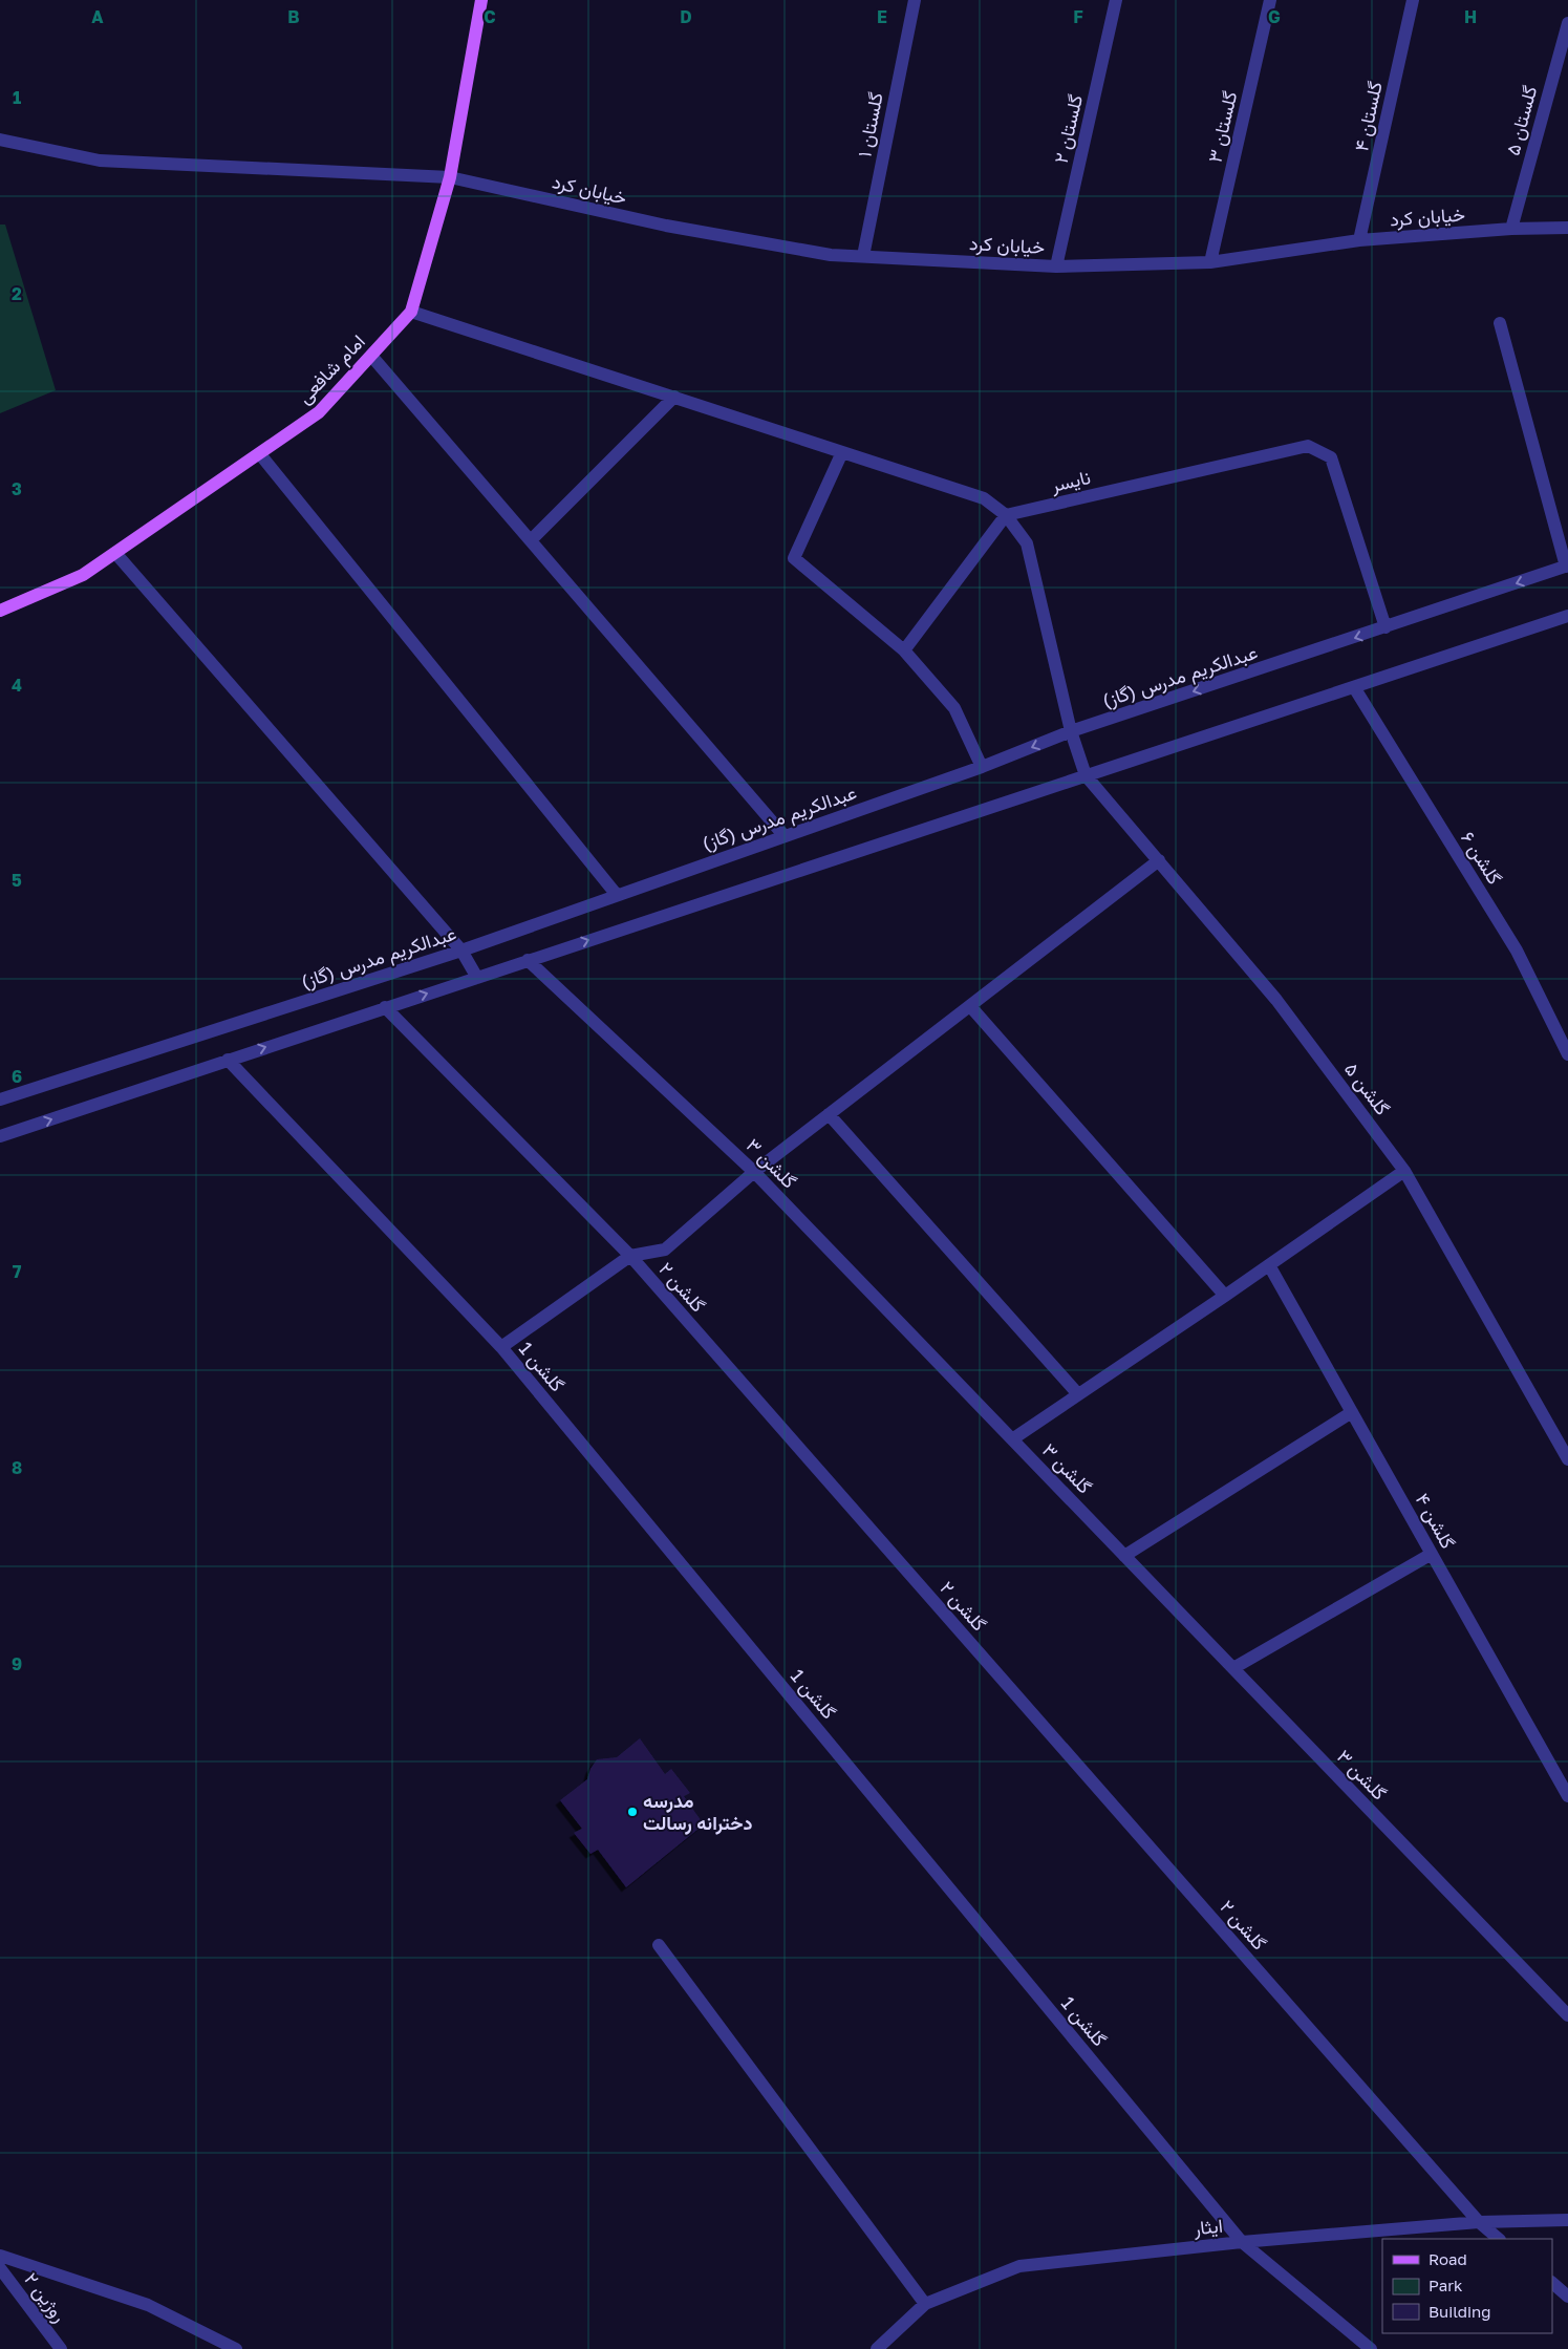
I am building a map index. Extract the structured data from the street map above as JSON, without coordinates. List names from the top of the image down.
{
  "streets": {
    "main road": ["امام شافعی"],
    "street": [
      "گلستان ۴",
      "گلستان ۵",
      "گلستان ۱",
      "گلستان ۳",
      "گلستان ۲",
      "خیابان کرد",
      "نایسر",
      "عبدالکریم مدرس (گاز)",
      "گلشن ۶",
      "گلشن ۵",
      "گلشن ۳",
      "گلشن ۲",
      "گلشن 1",
      "گلشن ۴",
      "ایثار",
      "روژین ۲"
    ]
  },
  "crossings": [
    ["گلستان ۴", "خیابان کرد"],
    ["گلستان ۵", "خیابان کرد"],
    ["گلستان ۱", "خیابان کرد"],
    ["گلستان ۳", "خیابان کرد"],
    ["گلستان ۲", "خیابان کرد"],
    ["خیابان کرد", "امام شافعی"],
    ["نایسر", "عبدالکریم مدرس (گاز)"],
    ["گلشن ۲", "ایثار"],
    ["گلشن 1", "ایثار"]
  ],
  "places": ["مدرسه دخترانه رسالت"],
  "legend": ["Road", "Park", "Building"],
  "grid": {
    "columns": [
      "A",
      "B",
      "C",
      "D",
      "E",
      "F",
      "G",
      "H"
    ],
    "rows": [
      "1",
      "2",
      "3",
      "4",
      "5",
      "6",
      "7",
      "8",
      "9"
    ]
  }
}
